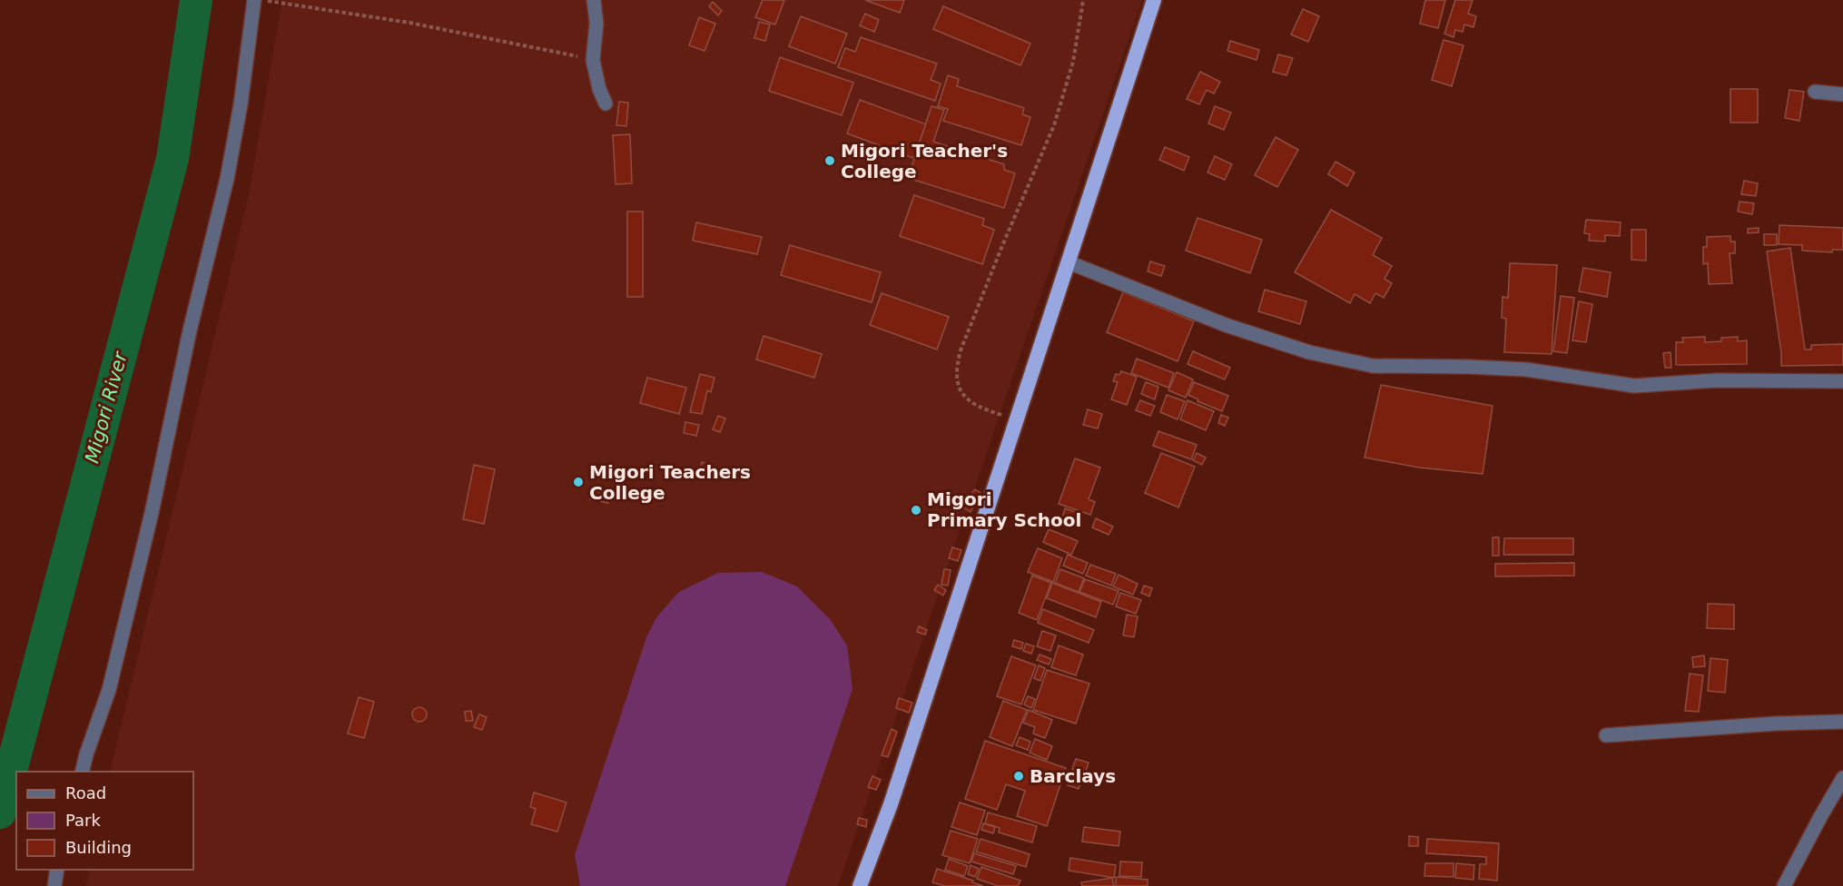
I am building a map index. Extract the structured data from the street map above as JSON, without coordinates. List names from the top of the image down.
{
  "water": ["Migori River"],
  "places": [
    "Migori Teacher's College",
    "Migori Teachers College",
    "Migori Primary School",
    "Barclays"
  ],
  "legend": ["Road", "Park", "Building"]
}
